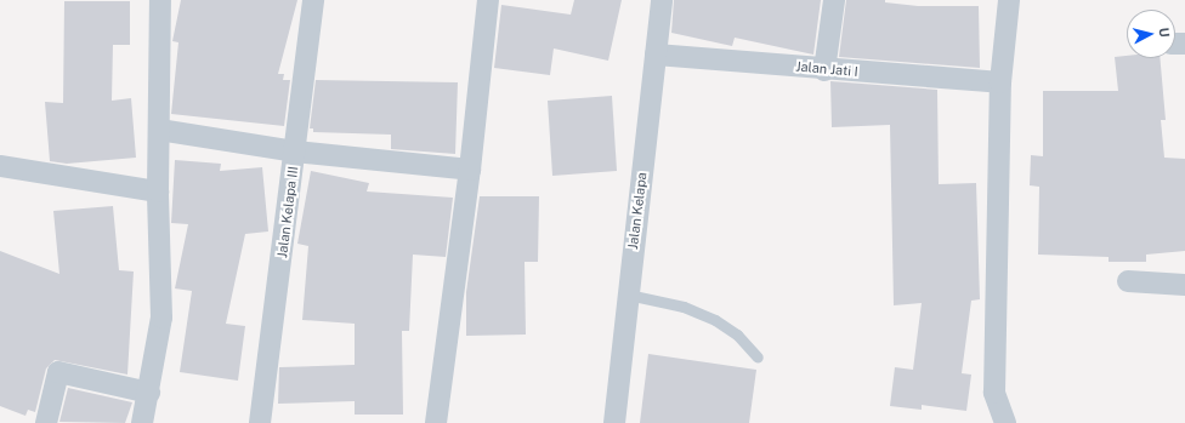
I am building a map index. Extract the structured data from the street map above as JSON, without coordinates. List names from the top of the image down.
{
  "streets": {
    "street": ["Jalan Jati I", "Jalan Kelapa", "Jalan Kelapa III"]
  },
  "crossings": [
    ["Jalan Jati I", "Jalan Kelapa"]
  ],
  "north": "right"
}
